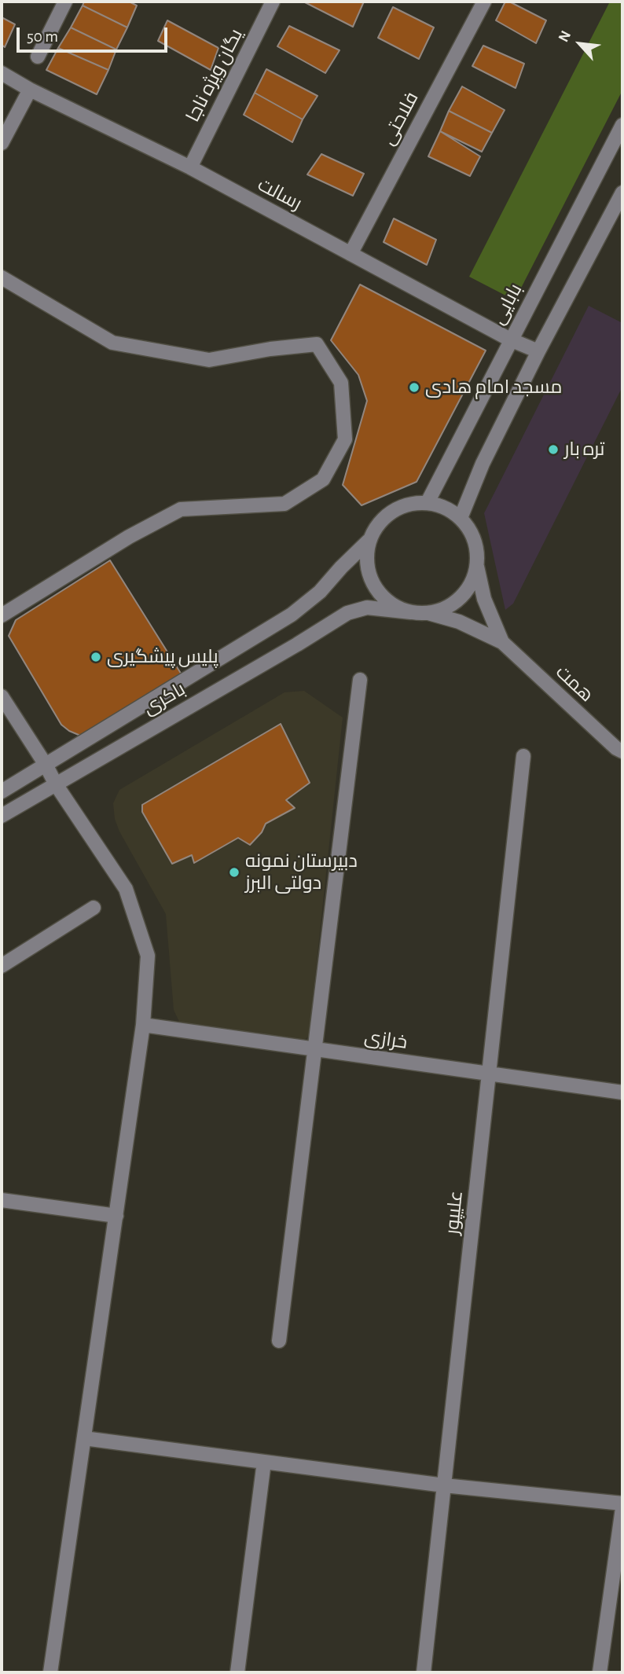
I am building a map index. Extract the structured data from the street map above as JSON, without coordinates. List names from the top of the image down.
{
  "streets": {
    "street": [
      "یگان ویژه ناجا",
      "فلاحتی",
      "رسالت",
      "بابایی",
      "همت",
      "باکری",
      "خرازی",
      "علیپور"
    ]
  },
  "crossings": [
    ["یگان ویژه ناجا", "رسالت"],
    ["فلاحتی", "رسالت"],
    ["رسالت", "بابایی"],
    ["بابایی", "باکری"],
    ["خرازی", "علیپور"]
  ],
  "places": [
    "مسجد امام هادی",
    "تره بار",
    "پلیس پیشگیری",
    "دبیرستان نمونه دولتی البرز"
  ],
  "scale_bar": "50 m",
  "north": "top left"
}
